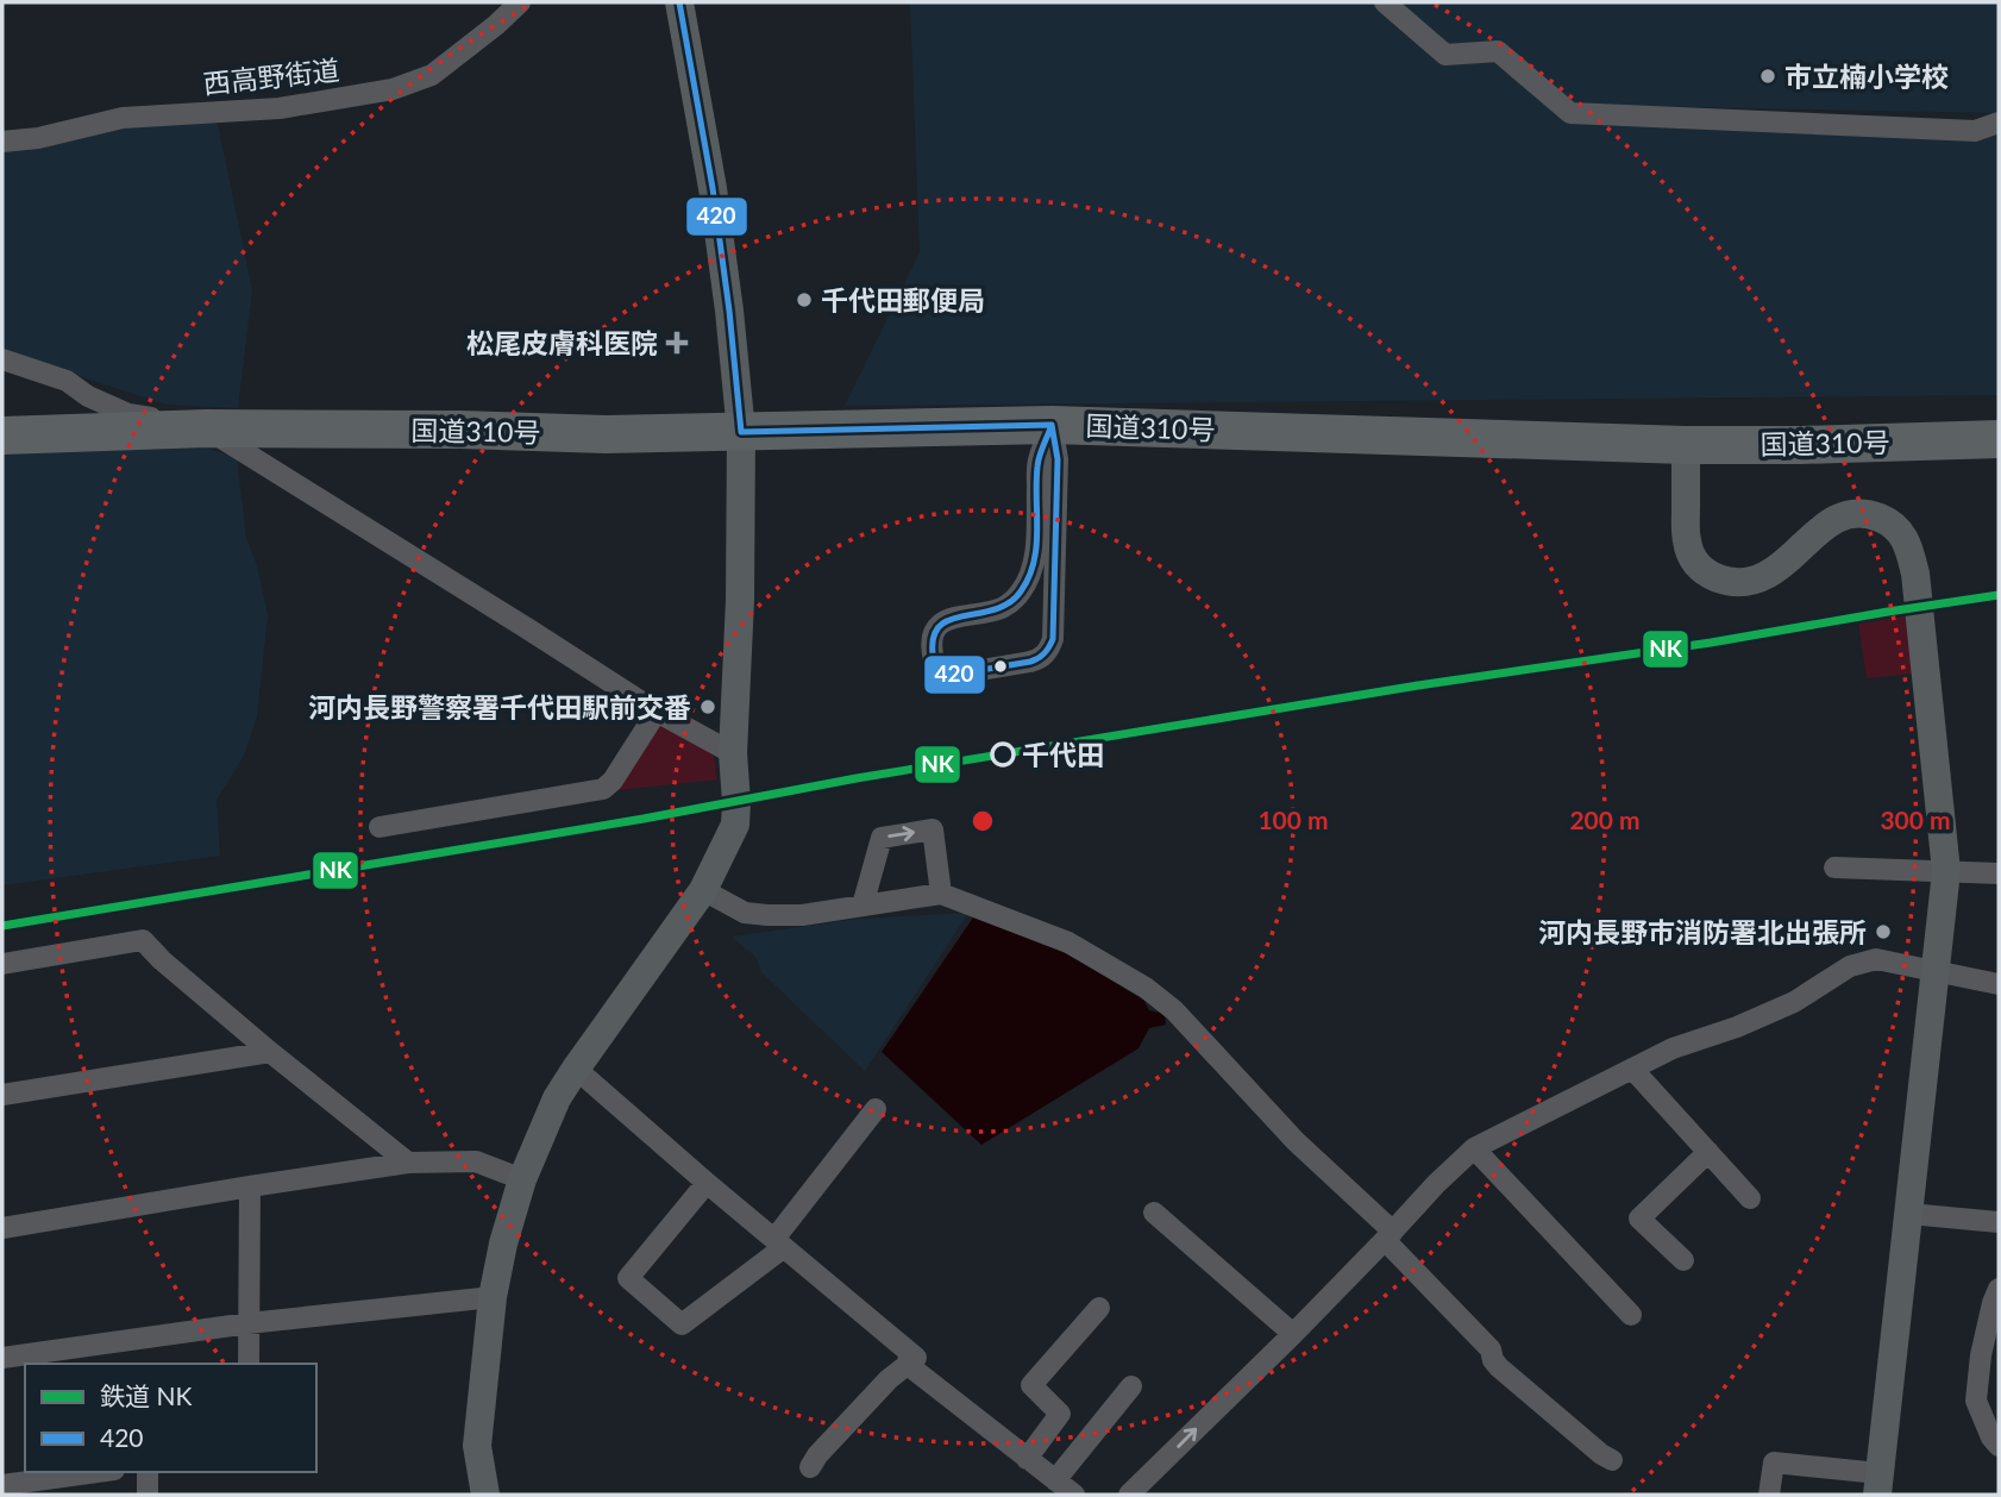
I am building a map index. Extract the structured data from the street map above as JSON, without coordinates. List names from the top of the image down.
{
  "streets": {
    "highway": ["国道310号"],
    "street": ["西高野街道"]
  },
  "places": {
    "other": [
      "市立楠小学校",
      "千代田郵便局",
      "河内長野警察署千代田駅前交番",
      "千代田",
      "河内長野市消防署北出張所"
    ],
    "health": ["松尾皮膚科医院"]
  },
  "lines": ["transit line 420", "rail line NK"],
  "legend": ["鉄道 NK", "420"],
  "rings": ["100 m", "200 m", "300 m"]
}
